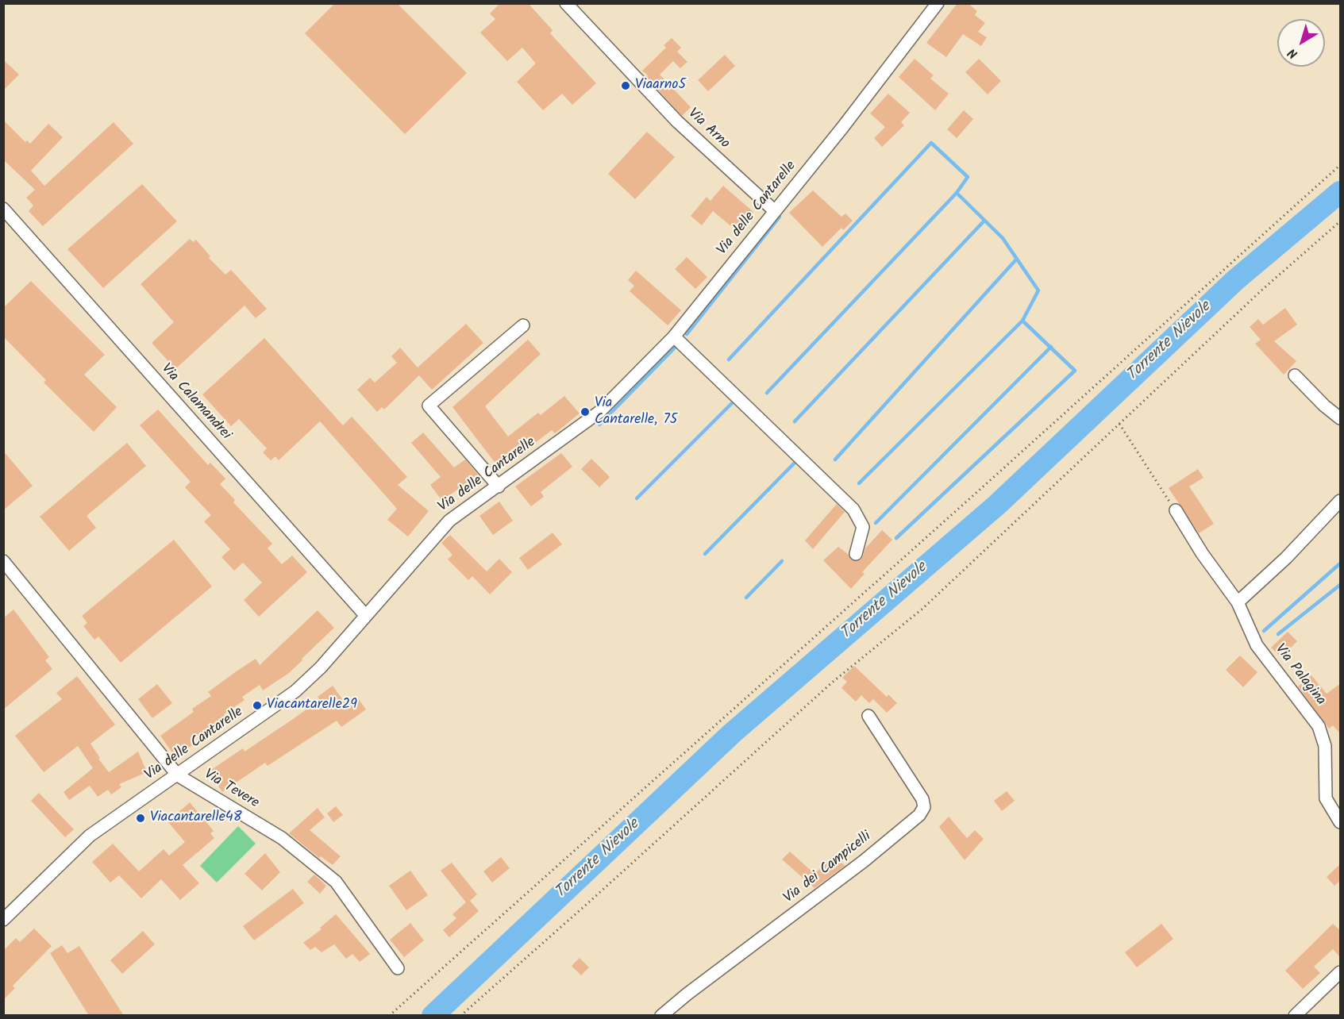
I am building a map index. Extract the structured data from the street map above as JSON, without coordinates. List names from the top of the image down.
{
  "streets": {
    "street": [
      "Via Arno",
      "Via delle Cantarelle",
      "Via Calamandrei",
      "Via Palagina",
      "Via Tevere",
      "Via dei Campicelli"
    ]
  },
  "crossings": [
    ["Via Arno", "Via delle Cantarelle"],
    ["Via delle Cantarelle", "Via Calamandrei"],
    ["Via delle Cantarelle", "Via Tevere"]
  ],
  "water": ["Torrente Nievole"],
  "places": [
    "Viaarno5",
    "Via Cantarelle, 75",
    "Viacantarelle29",
    "Viacantarelle48"
  ],
  "north": "bottom left"
}
